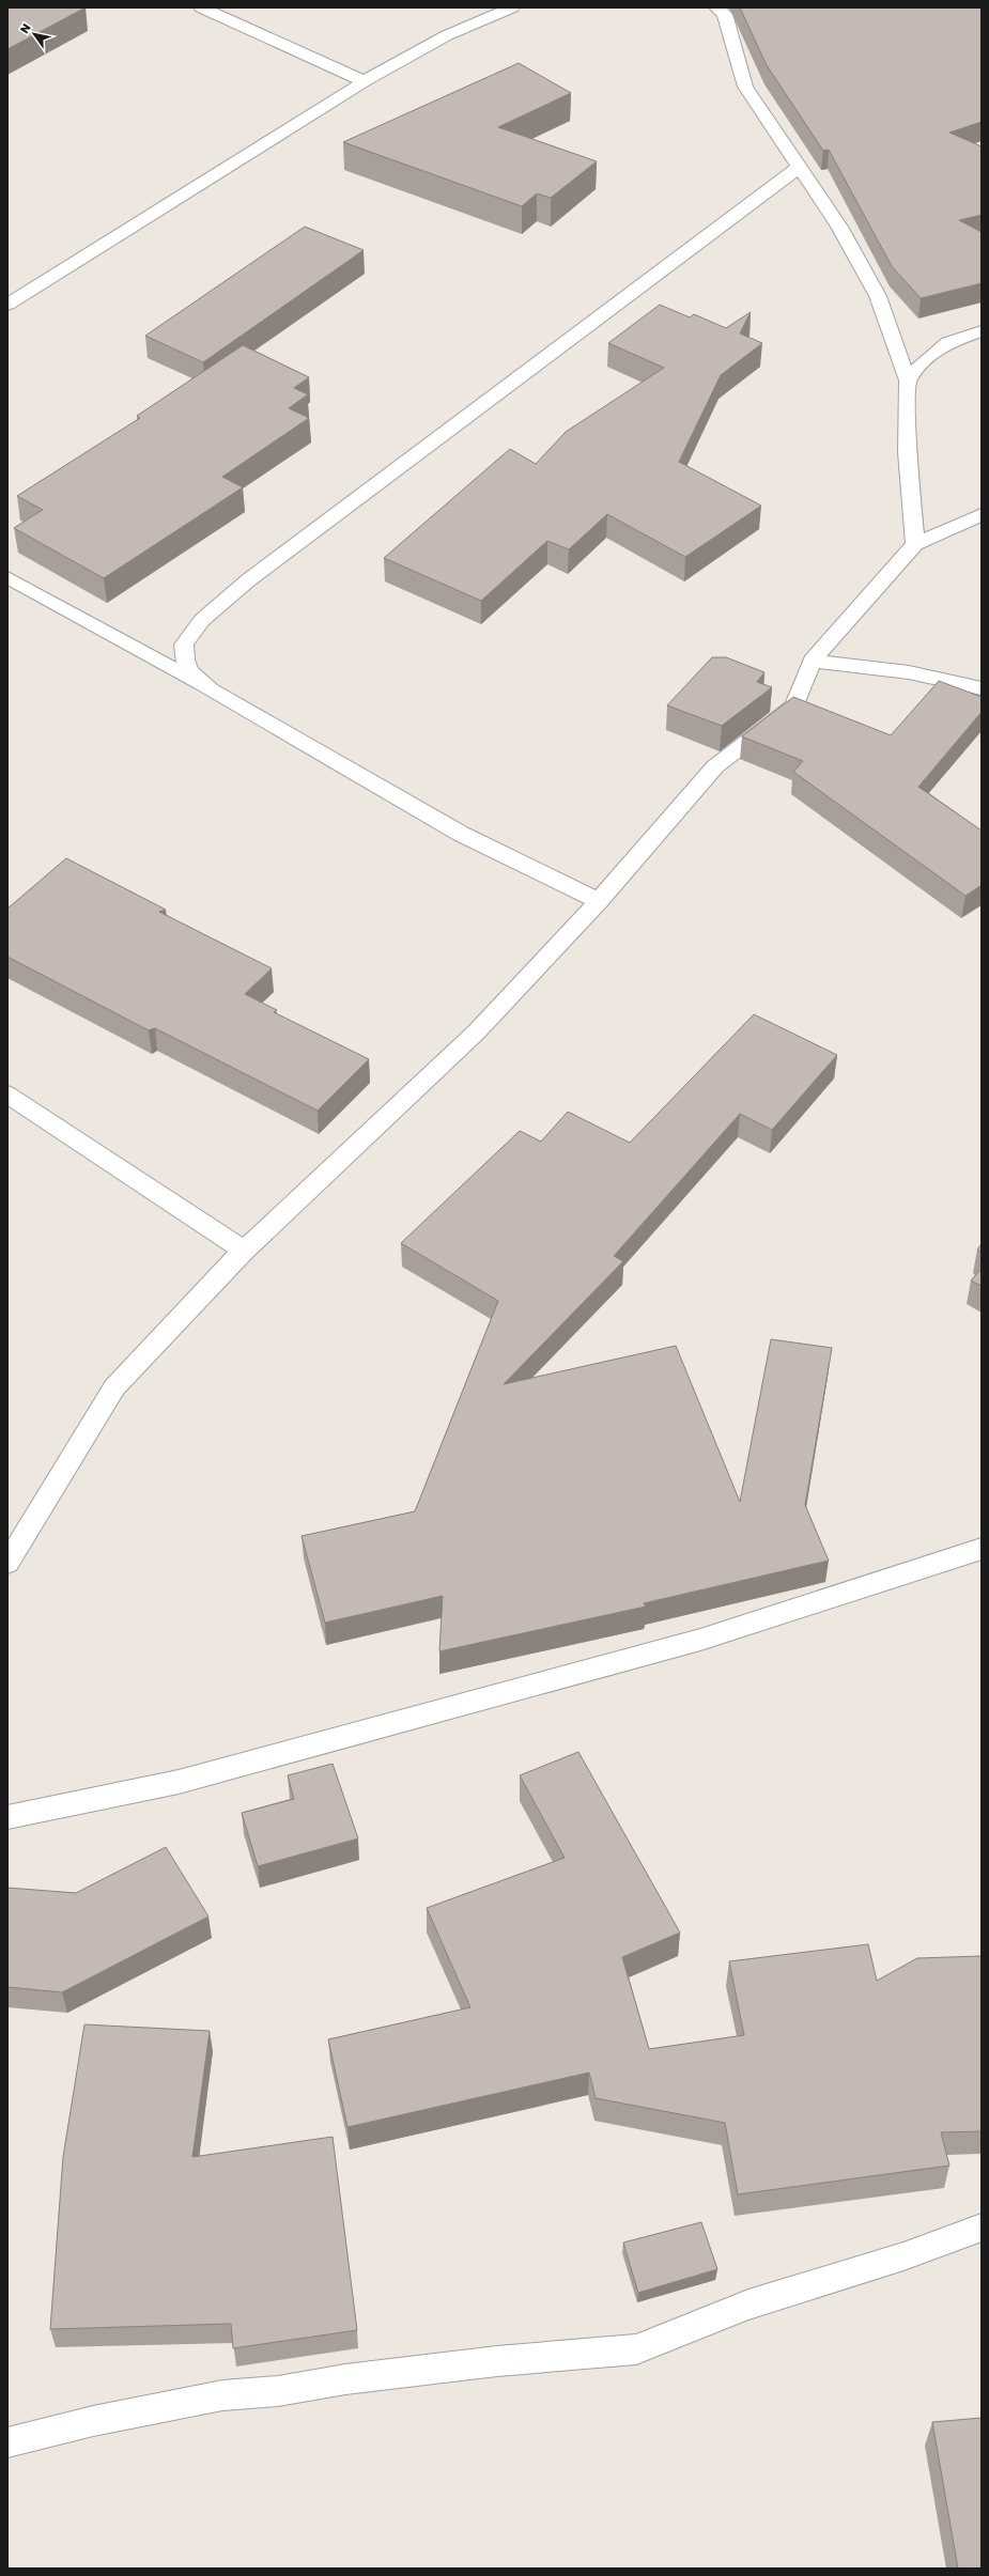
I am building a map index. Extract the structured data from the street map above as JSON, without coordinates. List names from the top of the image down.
{
  "north": "top left"
}
